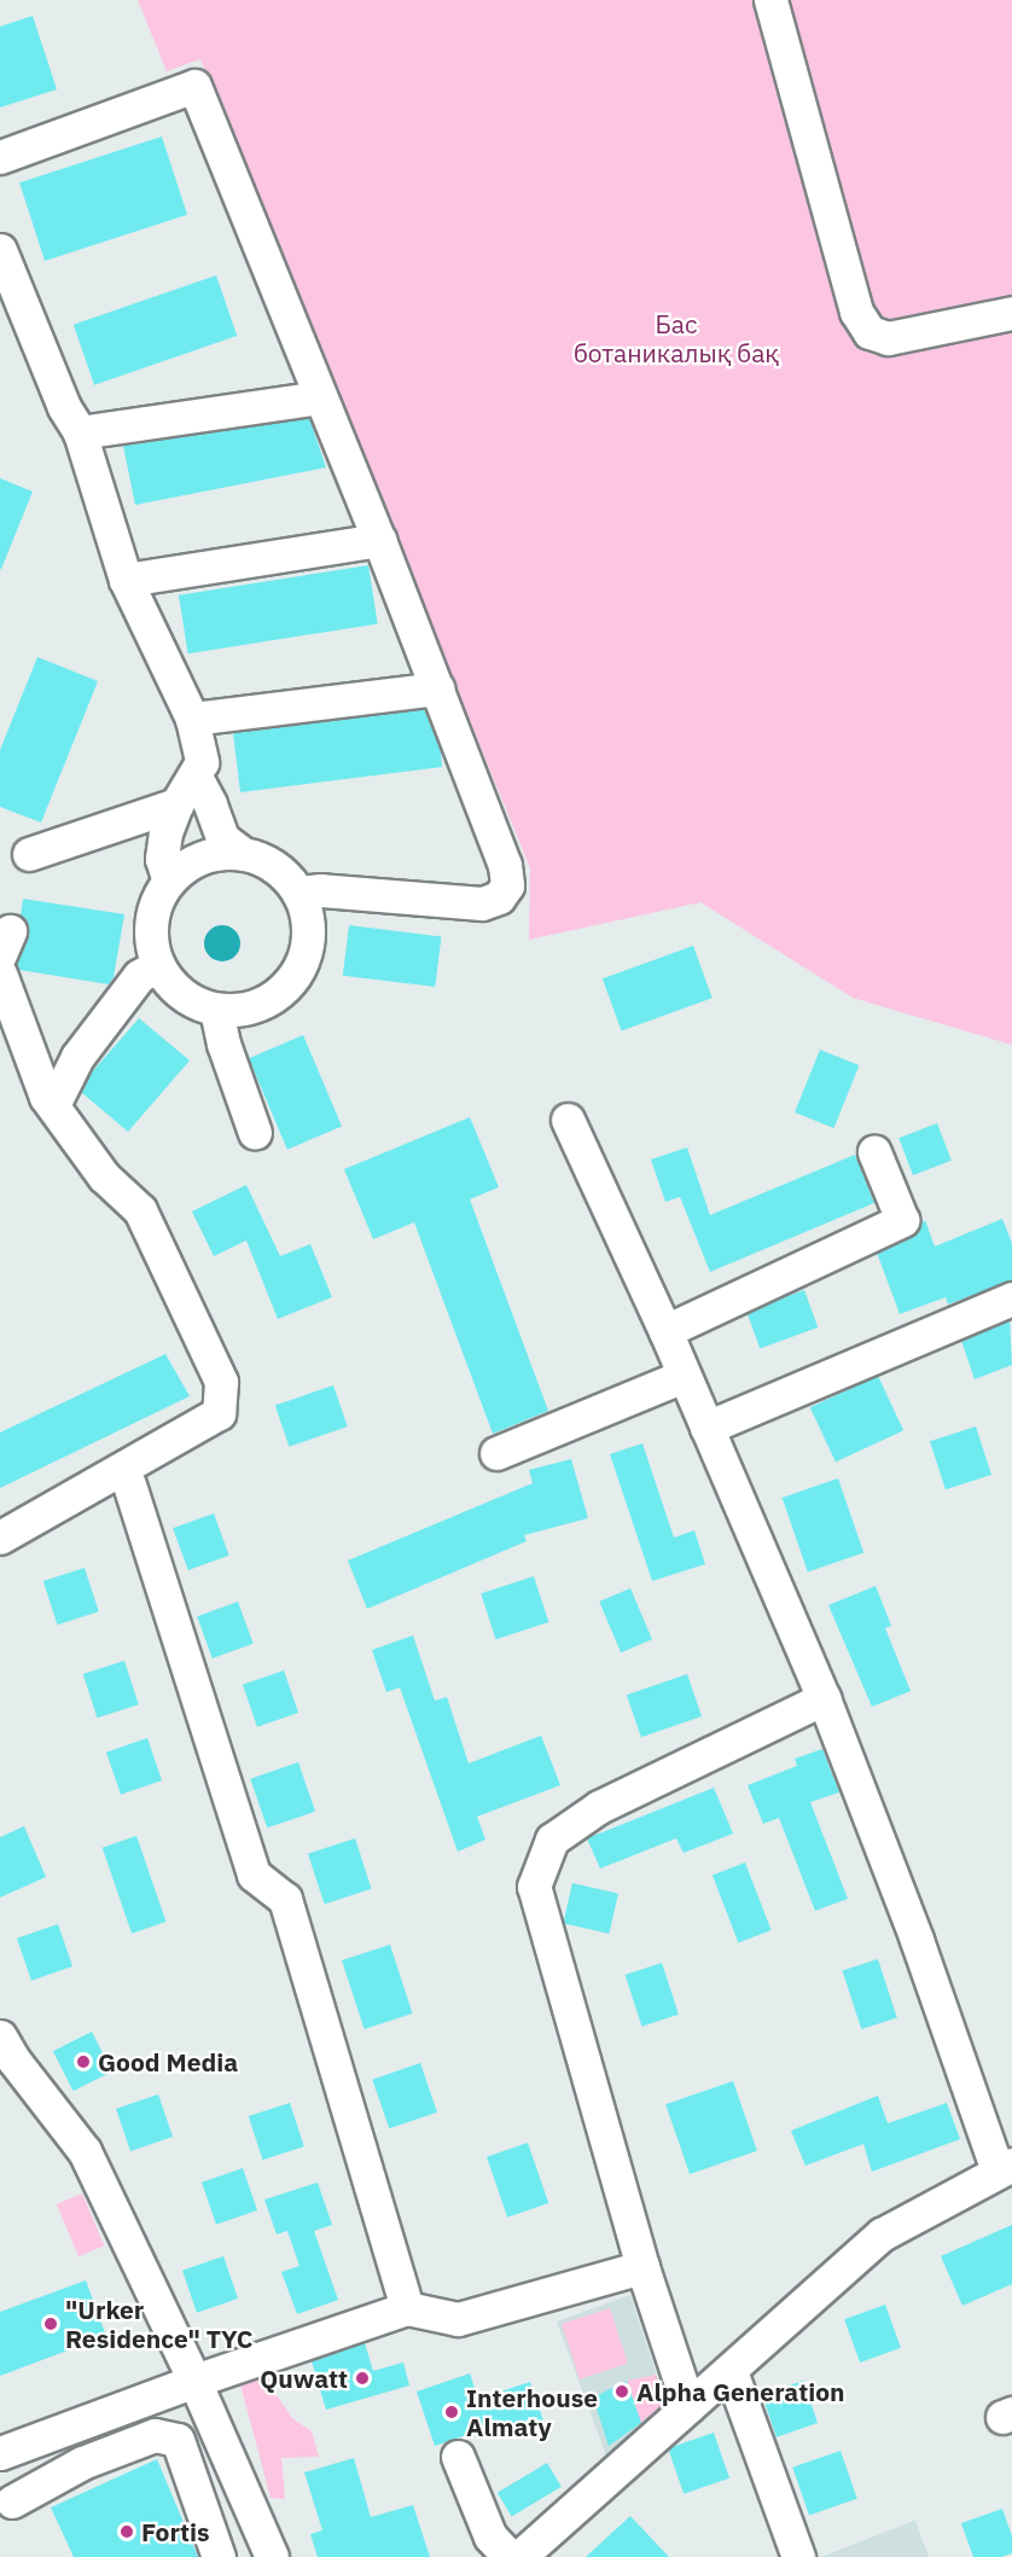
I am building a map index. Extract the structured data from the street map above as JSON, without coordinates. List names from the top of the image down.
{
  "parks": ["Бас ботаникалық бақ"],
  "places": [
    "Good Media",
    "\"Urker Residence\" ТҮС",
    "Quwatt",
    "Alpha Generation",
    "Interhouse Almaty",
    "Fortis"
  ]
}
